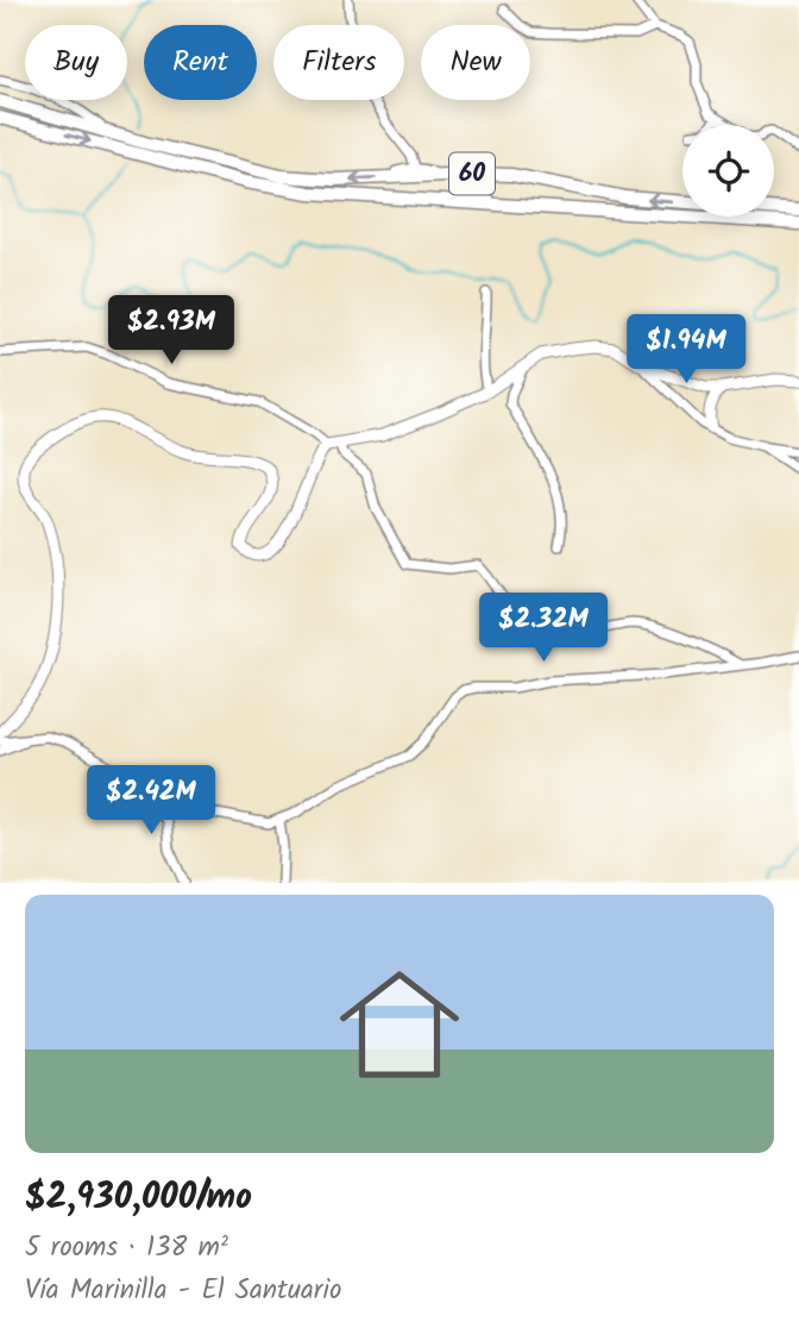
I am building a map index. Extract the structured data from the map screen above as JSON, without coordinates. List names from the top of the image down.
{
  "streets": {
    "highway": ["60"]
  },
  "page": {
    "chip": [
      "Buy",
      "Rent",
      "Filters",
      "New"
    ],
    "price": [
      "$2.93M",
      "$1.94M",
      "$2.32M",
      "$2.42M"
    ],
    "list": [
      {
        "name": "$2,930,000/mo",
        "note": "5 rooms · 138 m² · Vía Marinilla - El Santuario"
      }
    ]
  }
}
